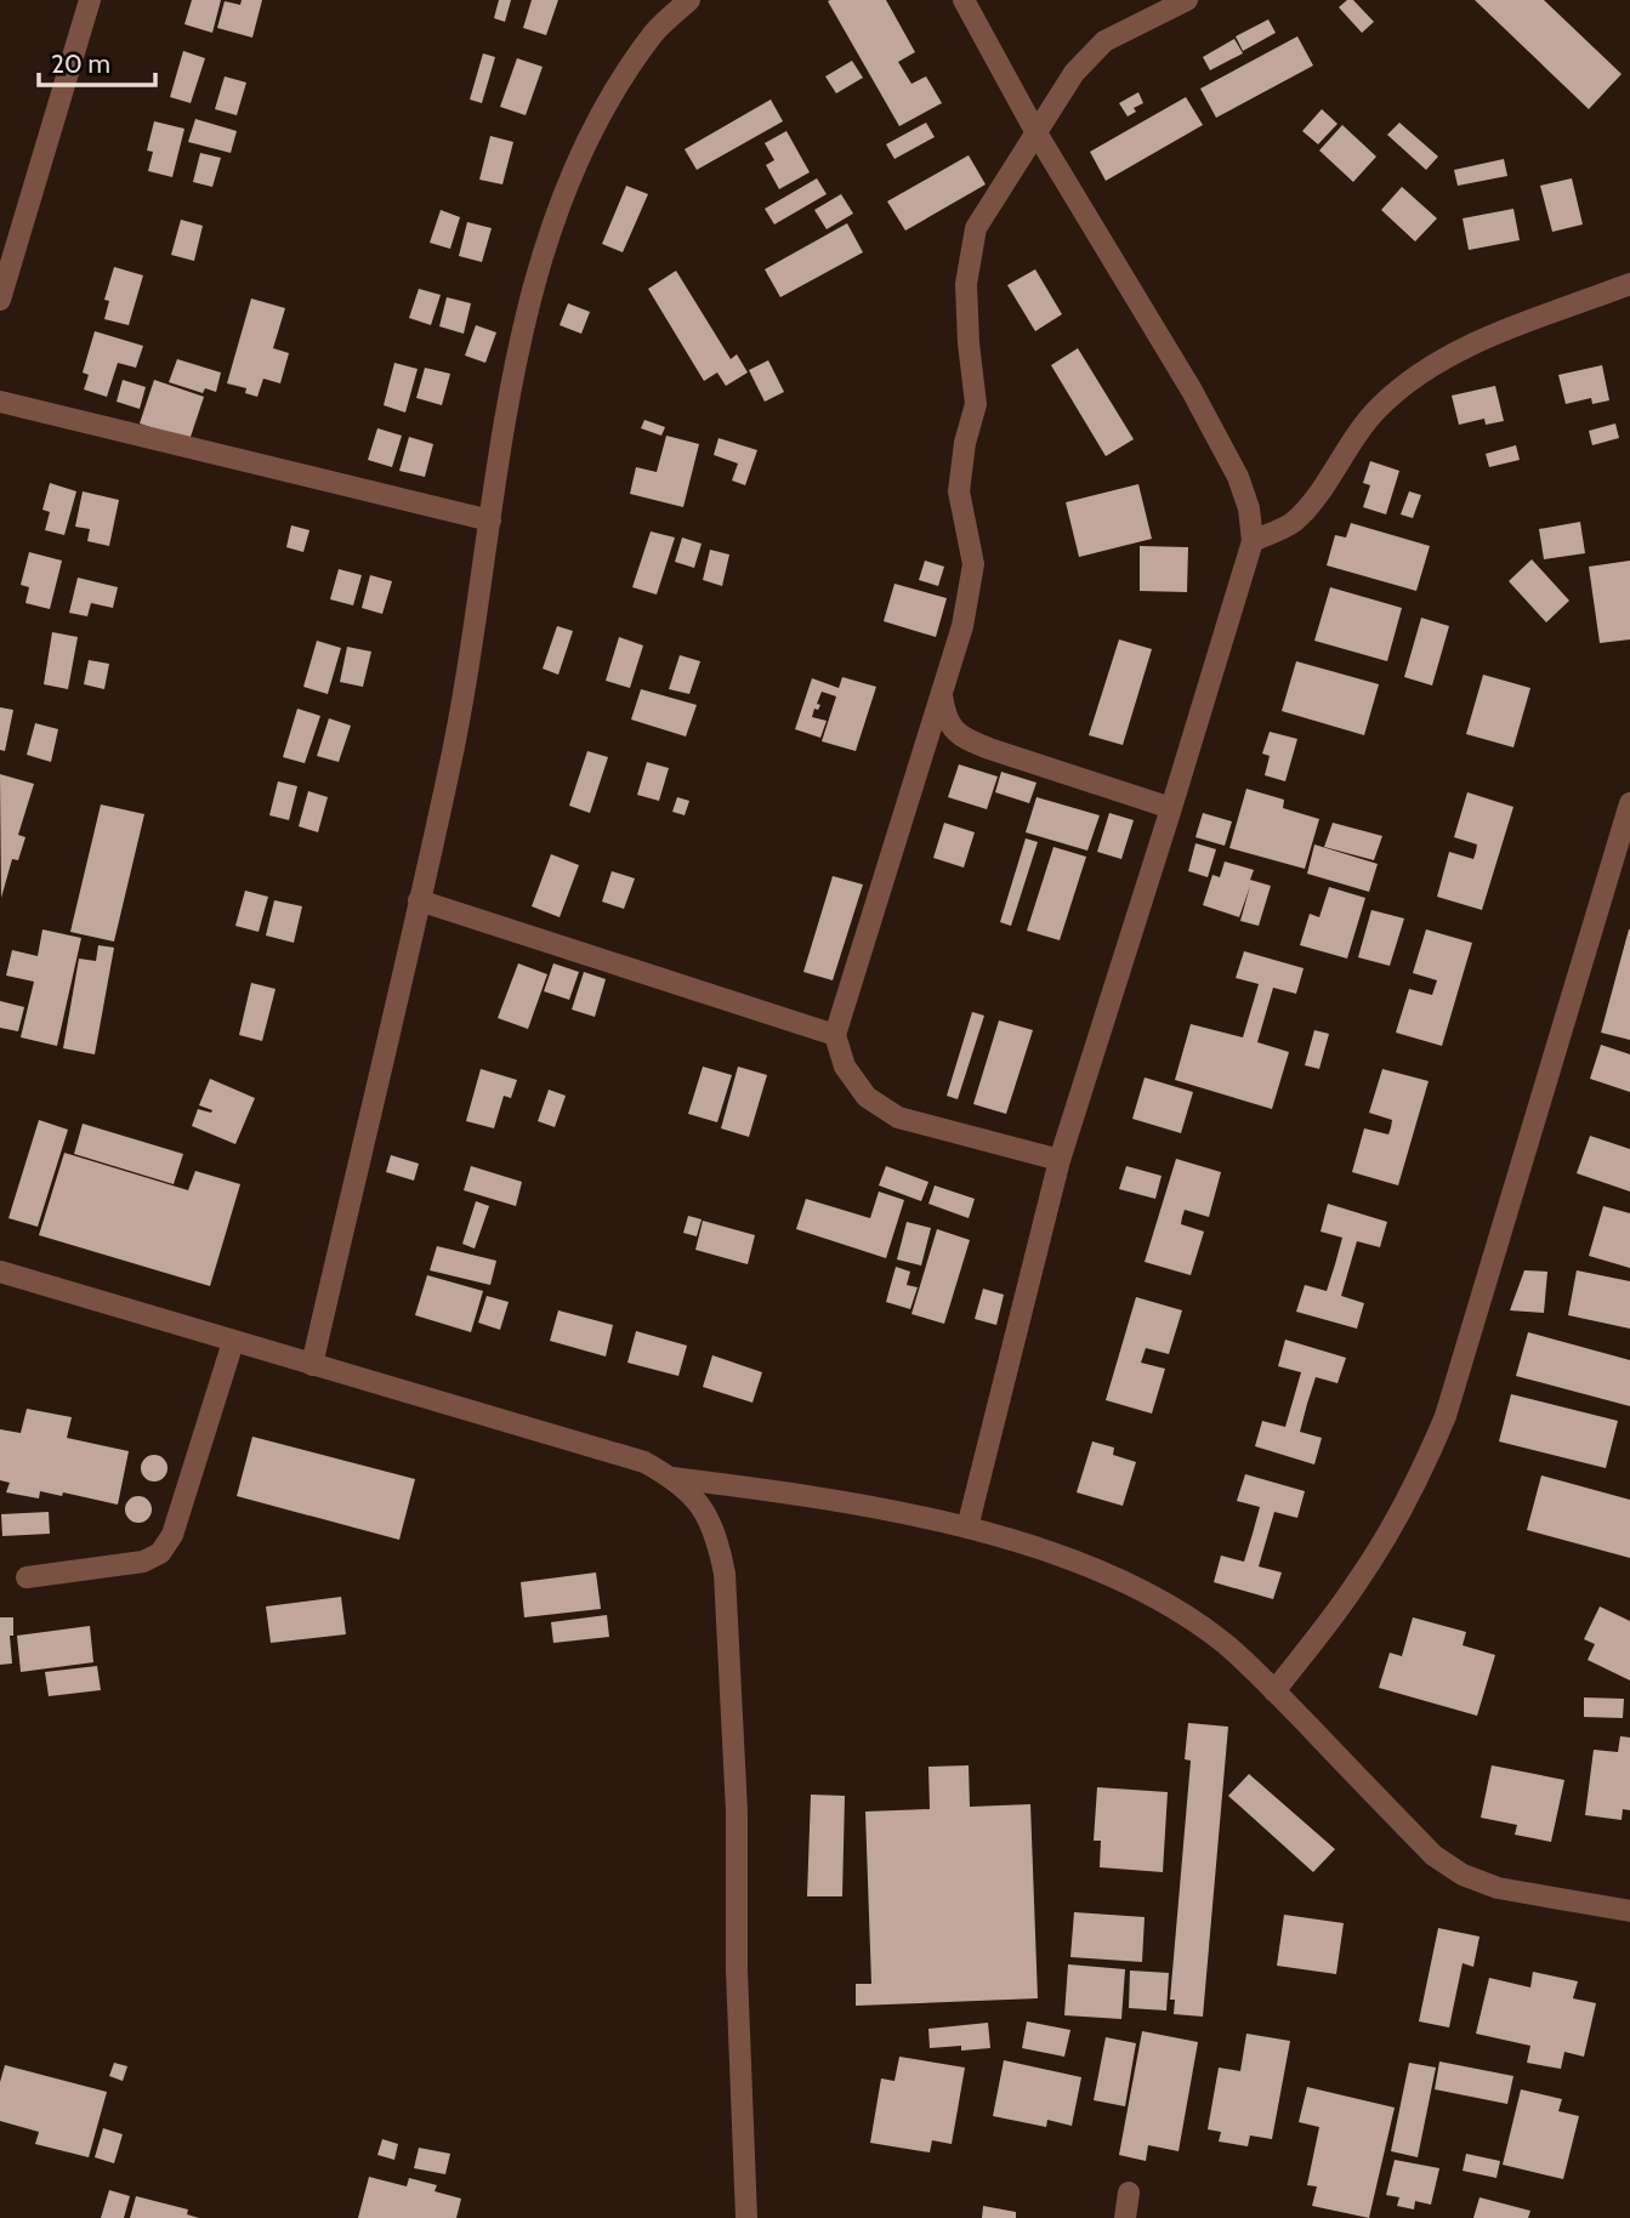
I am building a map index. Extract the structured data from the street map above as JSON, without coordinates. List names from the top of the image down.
{
  "scale_bar": "20 m"
}
